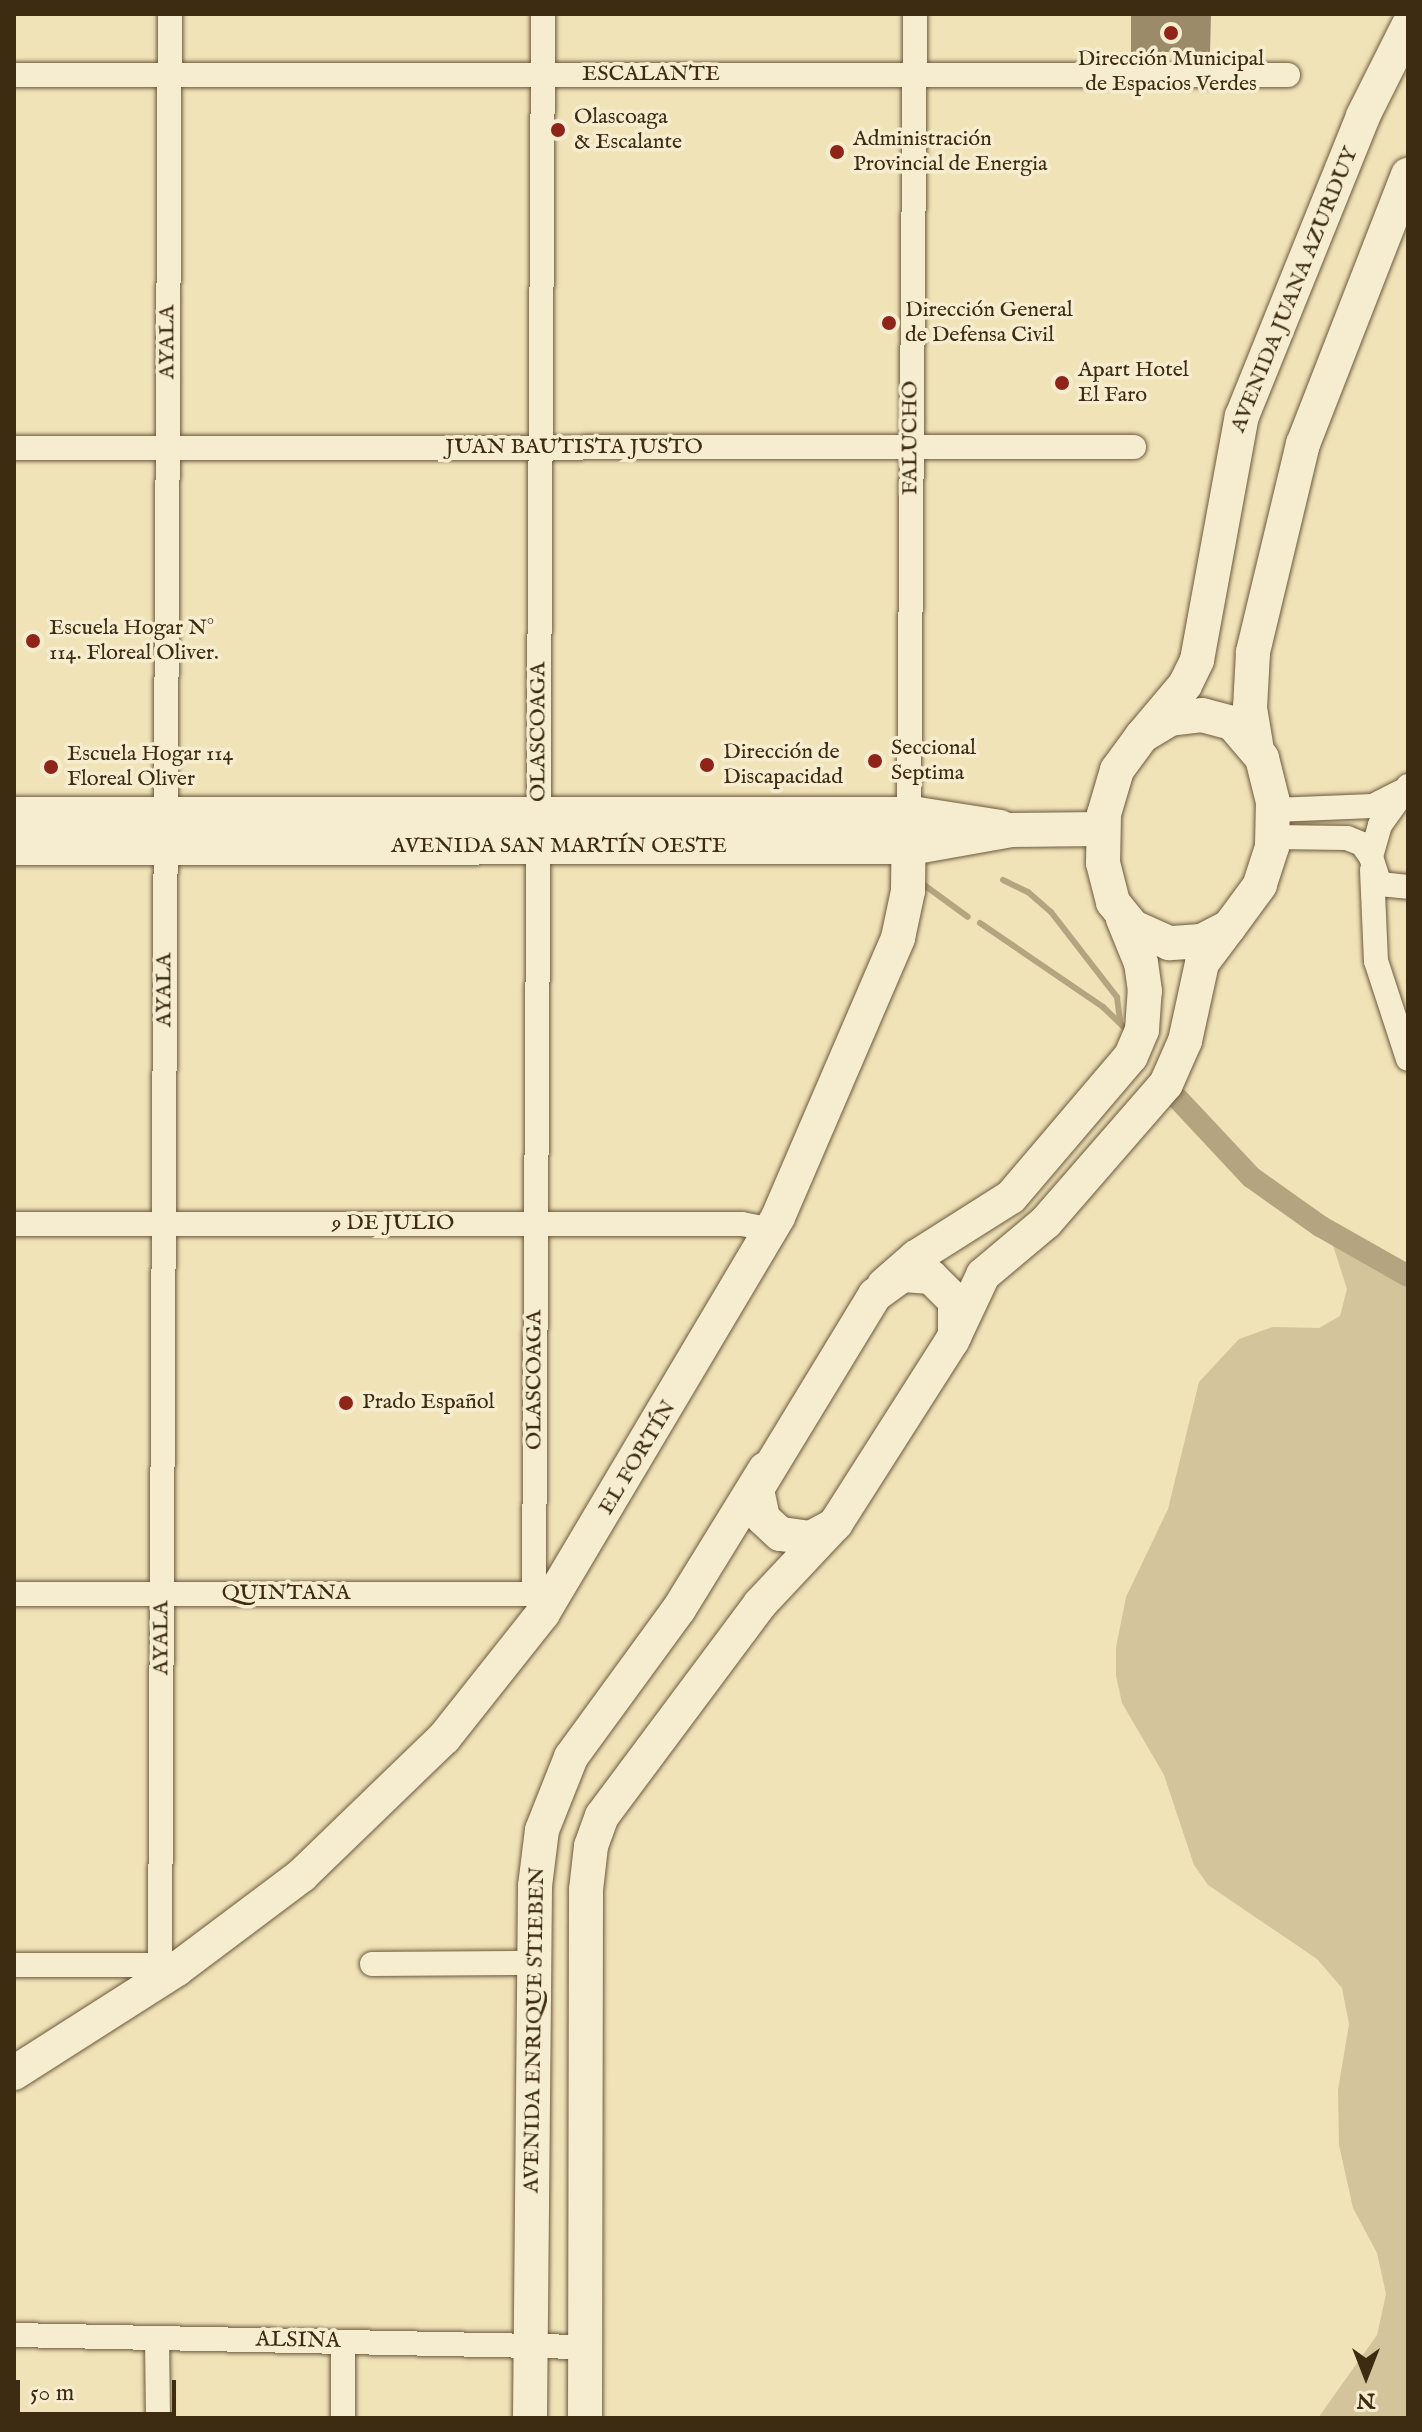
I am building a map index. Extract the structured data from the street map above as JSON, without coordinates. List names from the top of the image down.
{
  "streets": {
    "main road": [
      "AVENIDA JUANA AZURDUY",
      "AVENIDA SAN MARTÍN OESTE",
      "EL FORTÍN",
      "AVENIDA ENRIQUE STIEBEN"
    ],
    "street": [
      "ESCALANTE",
      "AYALA",
      "FALUCHO",
      "JUAN BAUTISTA JUSTO",
      "OLASCOAGA",
      "9 DE JULIO",
      "QUINTANA",
      "ALSINA"
    ]
  },
  "crossings": [
    ["ESCALANTE", "AYALA"],
    ["ESCALANTE", "FALUCHO"],
    ["ESCALANTE", "OLASCOAGA"],
    ["AVENIDA JUANA AZURDUY", "AVENIDA SAN MARTÍN OESTE"],
    ["AVENIDA JUANA AZURDUY", "AVENIDA ENRIQUE STIEBEN"],
    ["AYALA", "JUAN BAUTISTA JUSTO"],
    ["AYALA", "AVENIDA SAN MARTÍN OESTE"],
    ["AYALA", "9 DE JULIO"],
    ["AYALA", "EL FORTÍN"],
    ["AYALA", "QUINTANA"],
    ["FALUCHO", "JUAN BAUTISTA JUSTO"],
    ["FALUCHO", "AVENIDA SAN MARTÍN OESTE"],
    ["FALUCHO", "EL FORTÍN"],
    ["JUAN BAUTISTA JUSTO", "OLASCOAGA"],
    ["OLASCOAGA", "AVENIDA SAN MARTÍN OESTE"],
    ["OLASCOAGA", "9 DE JULIO"],
    ["OLASCOAGA", "EL FORTÍN"],
    ["OLASCOAGA", "QUINTANA"],
    ["AVENIDA SAN MARTÍN OESTE", "EL FORTÍN"],
    ["AVENIDA SAN MARTÍN OESTE", "AVENIDA ENRIQUE STIEBEN"],
    ["9 DE JULIO", "EL FORTÍN"],
    ["EL FORTÍN", "QUINTANA"],
    ["AVENIDA ENRIQUE STIEBEN", "ALSINA"]
  ],
  "places": [
    "Dirección Municipal de Espacios Verdes",
    "Olascoaga & Escalante",
    "Administración Provincial de Energia",
    "Dirección General de Defensa Civil",
    "Apart Hotel El Faro",
    "Escuela Hogar N° 114. Floreal Oliver.",
    "Seccional Septima",
    "Dirección de Discapacidad",
    "Escuela Hogar 114 Floreal Oliver",
    "Prado Español"
  ],
  "scale_bar": "50 m",
  "north": "bottom"
}
